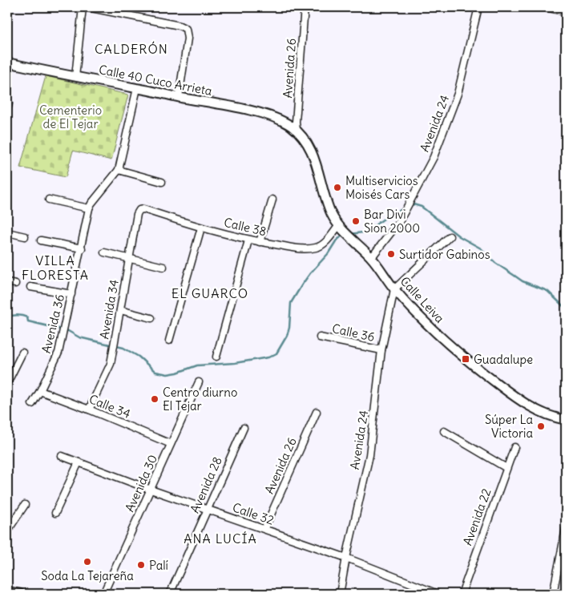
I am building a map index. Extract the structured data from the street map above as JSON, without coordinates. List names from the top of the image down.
{
  "streets": {
    "main road": ["Calle 40 Cuco Arrieta", "Calle Leiva"],
    "street": [
      "Avenida 26",
      "Avenida 24",
      "Calle 38",
      "Avenida 34",
      "Avenida 36",
      "Calle 36",
      "Calle 34",
      "Avenida 30",
      "Avenida 28",
      "Calle 32",
      "Avenida 22"
    ]
  },
  "crossings": [
    ["Avenida 26", "Calle 40 Cuco Arrieta"],
    ["Avenida 26", "Calle Leiva"],
    ["Avenida 26", "Calle 32"],
    ["Calle 40 Cuco Arrieta", "Calle Leiva"],
    ["Calle 40 Cuco Arrieta", "Avenida 36"],
    ["Avenida 24", "Calle Leiva"],
    ["Avenida 24", "Calle 36"],
    ["Avenida 24", "Calle 32"],
    ["Calle 38", "Calle Leiva"],
    ["Calle 38", "Avenida 34"],
    ["Avenida 34", "Calle 34"],
    ["Avenida 36", "Calle 34"],
    ["Calle 34", "Avenida 30"],
    ["Avenida 30", "Calle 32"],
    ["Avenida 28", "Calle 32"]
  ],
  "districts": [
    "CALDERÓN",
    "VILLA FLORESTA",
    "EL GUARCO",
    "ANA LUCÍA"
  ],
  "parks": ["Cementerio de El Tejar"],
  "places": {
    "other": [
      "Multiservicios Moisés Cars",
      "Bar Divi Sion 2000",
      "Surtidor Gabinos",
      "Centro diurno El Tejar",
      "Súper La Victoria",
      "Soda La Tejareña",
      "Palí"
    ],
    "transit": ["Guadalupe"]
  }
}
